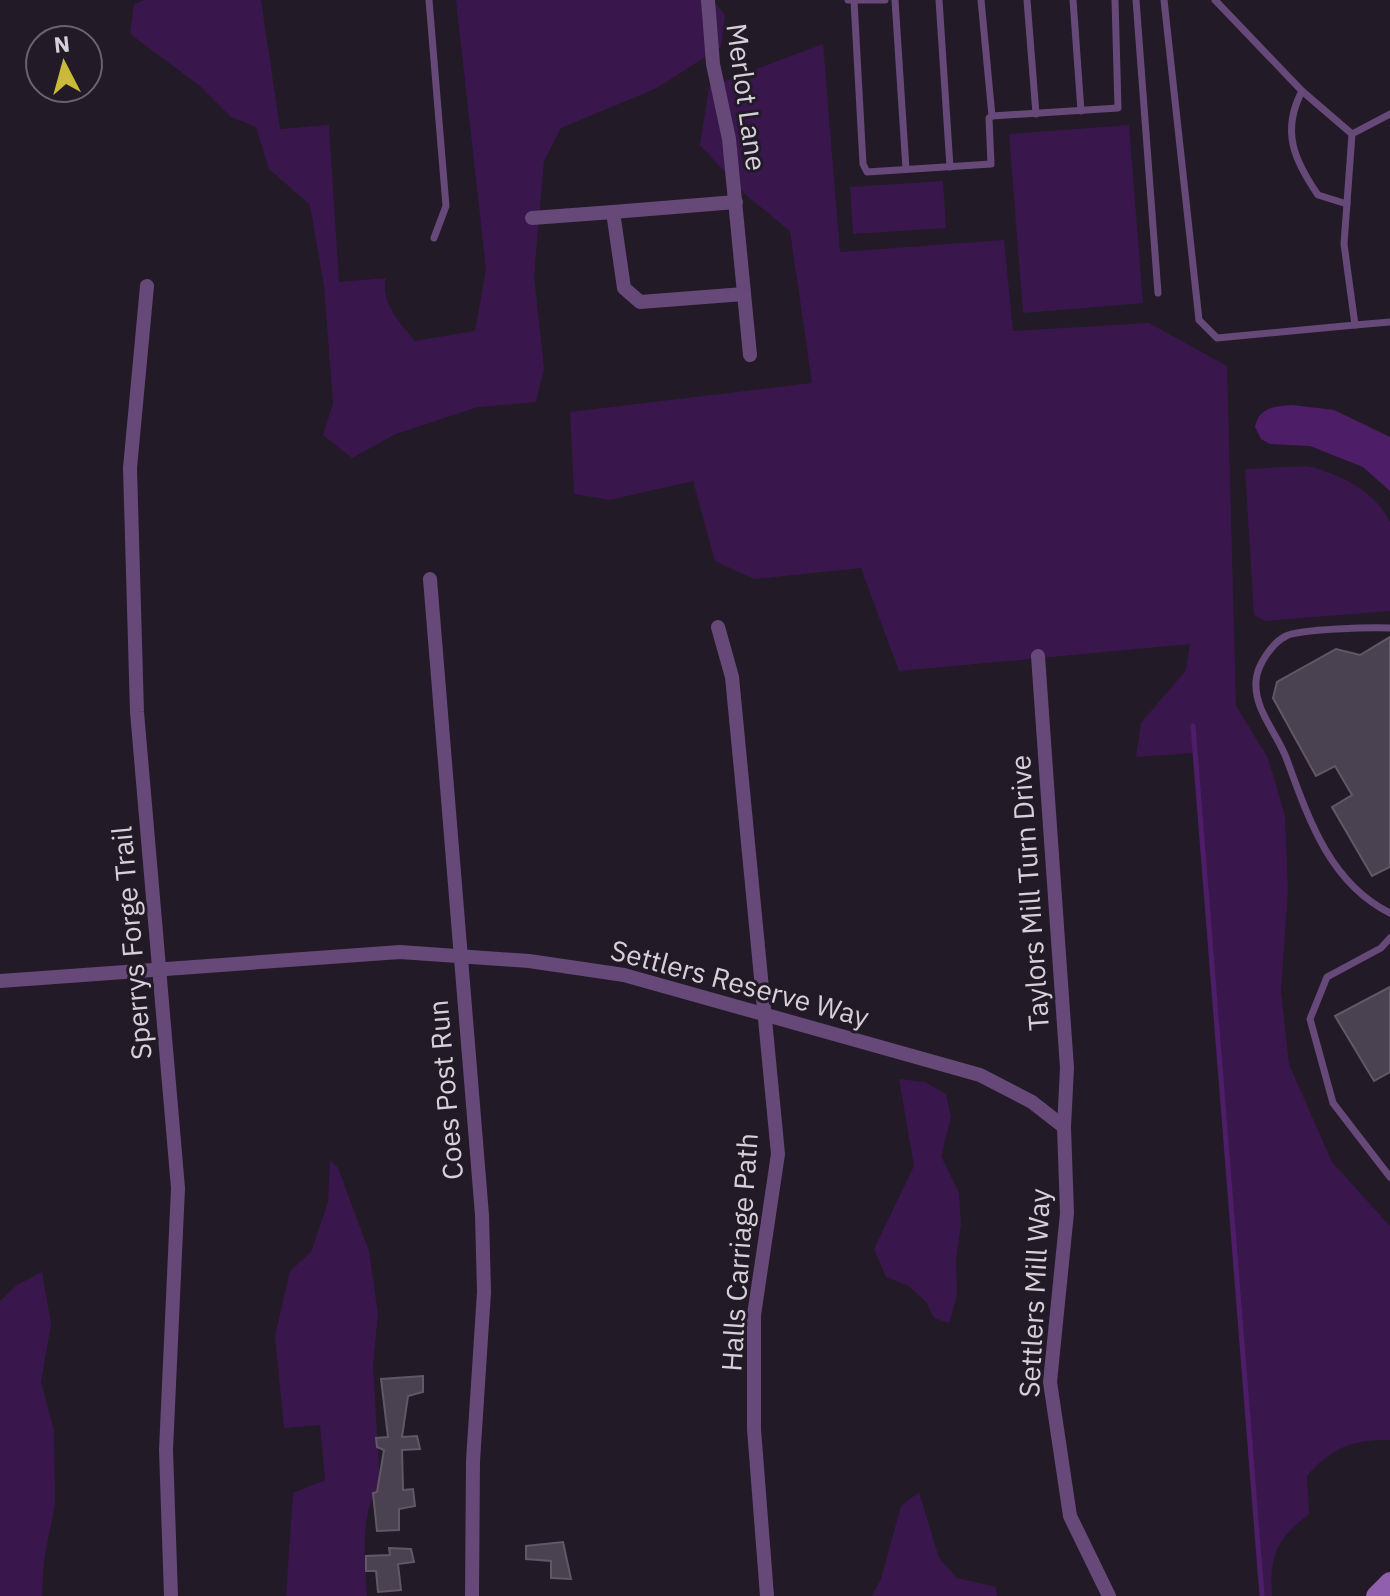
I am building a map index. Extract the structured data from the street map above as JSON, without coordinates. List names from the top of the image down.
{
  "streets": {
    "street": [
      "Merlot Lane",
      "Taylors Mill Turn Drive",
      "Sperrys Forge Trail",
      "Settlers Reserve Way",
      "Coes Post Run",
      "Halls Carriage Path",
      "Settlers Mill Way"
    ]
  },
  "crossings": [
    ["Taylors Mill Turn Drive", "Settlers Reserve Way"],
    ["Taylors Mill Turn Drive", "Settlers Mill Way"],
    ["Sperrys Forge Trail", "Settlers Reserve Way"],
    ["Settlers Reserve Way", "Coes Post Run"],
    ["Settlers Reserve Way", "Halls Carriage Path"],
    ["Settlers Reserve Way", "Settlers Mill Way"]
  ],
  "north": "top"
}
